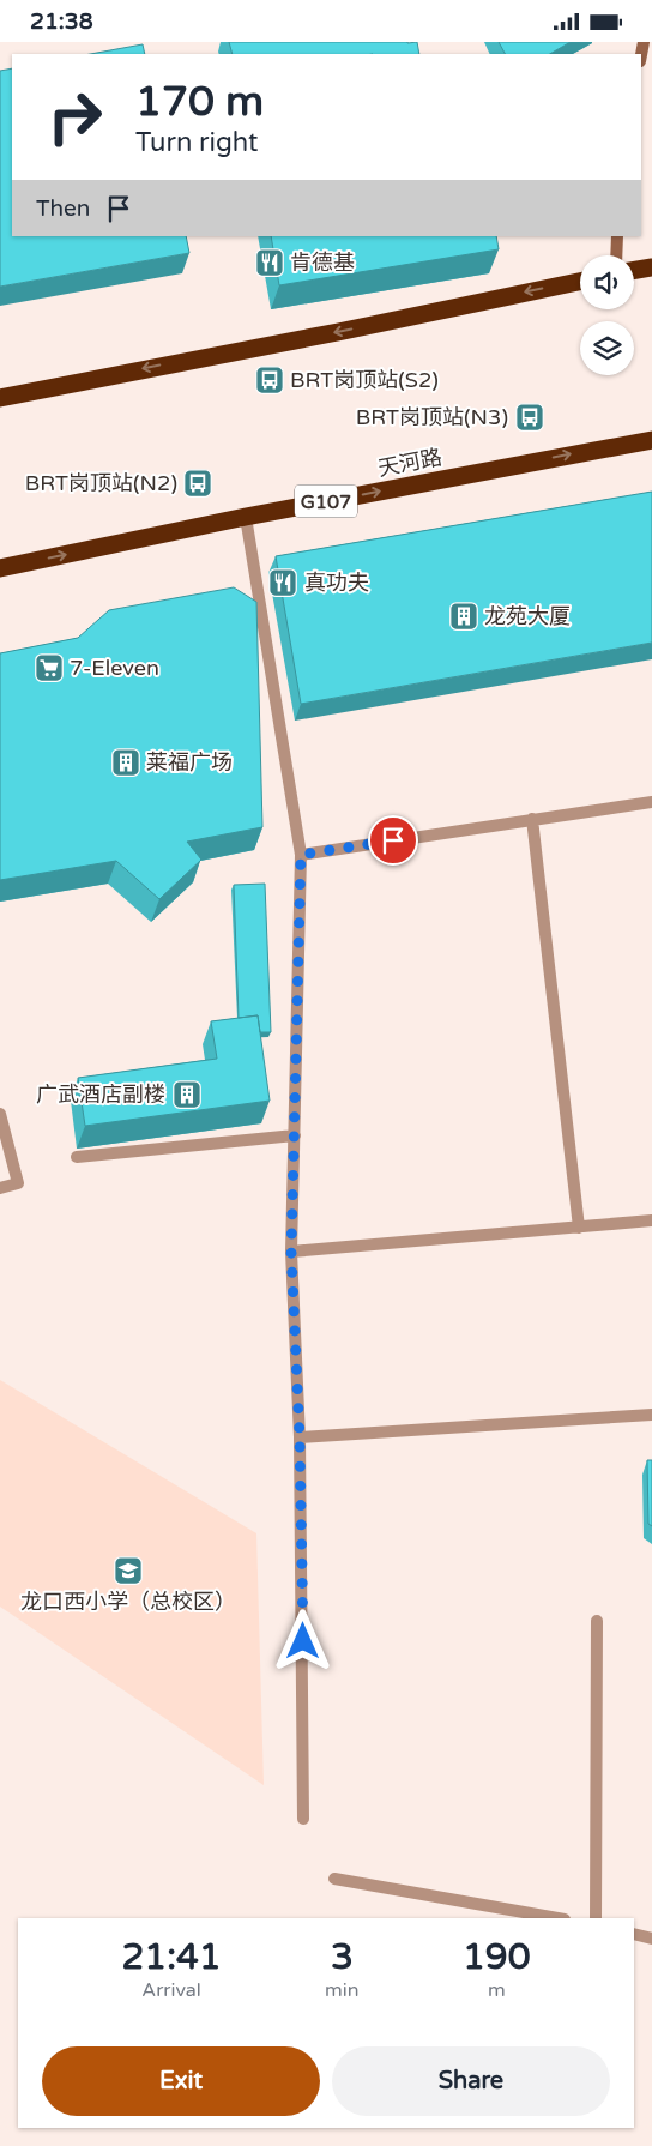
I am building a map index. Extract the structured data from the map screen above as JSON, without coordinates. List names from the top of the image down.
{
  "streets": {
    "highway": ["天河路", "G107"]
  },
  "one_way": ["天河路"],
  "places": {
    "restaurant": ["肯德基", "真功夫"],
    "bus stop": ["BRT岗顶站(S2)", "BRT岗顶站(N3)", "BRT岗顶站(N2)"],
    "building": ["龙苑大厦", "莱福广场", "广武酒店副楼"],
    "supermarket": ["7-Eleven"],
    "school or university": ["龙口西小学（总校区）"]
  },
  "page": {
    "status": "21:38",
    "turn": ["170 m", "Turn right"],
    "then": "Then",
    "eta": [
      "21:41",
      "Arrival",
      "3",
      "min",
      "190",
      "m"
    ],
    "buttons": ["Exit", "Share"]
  }
}
